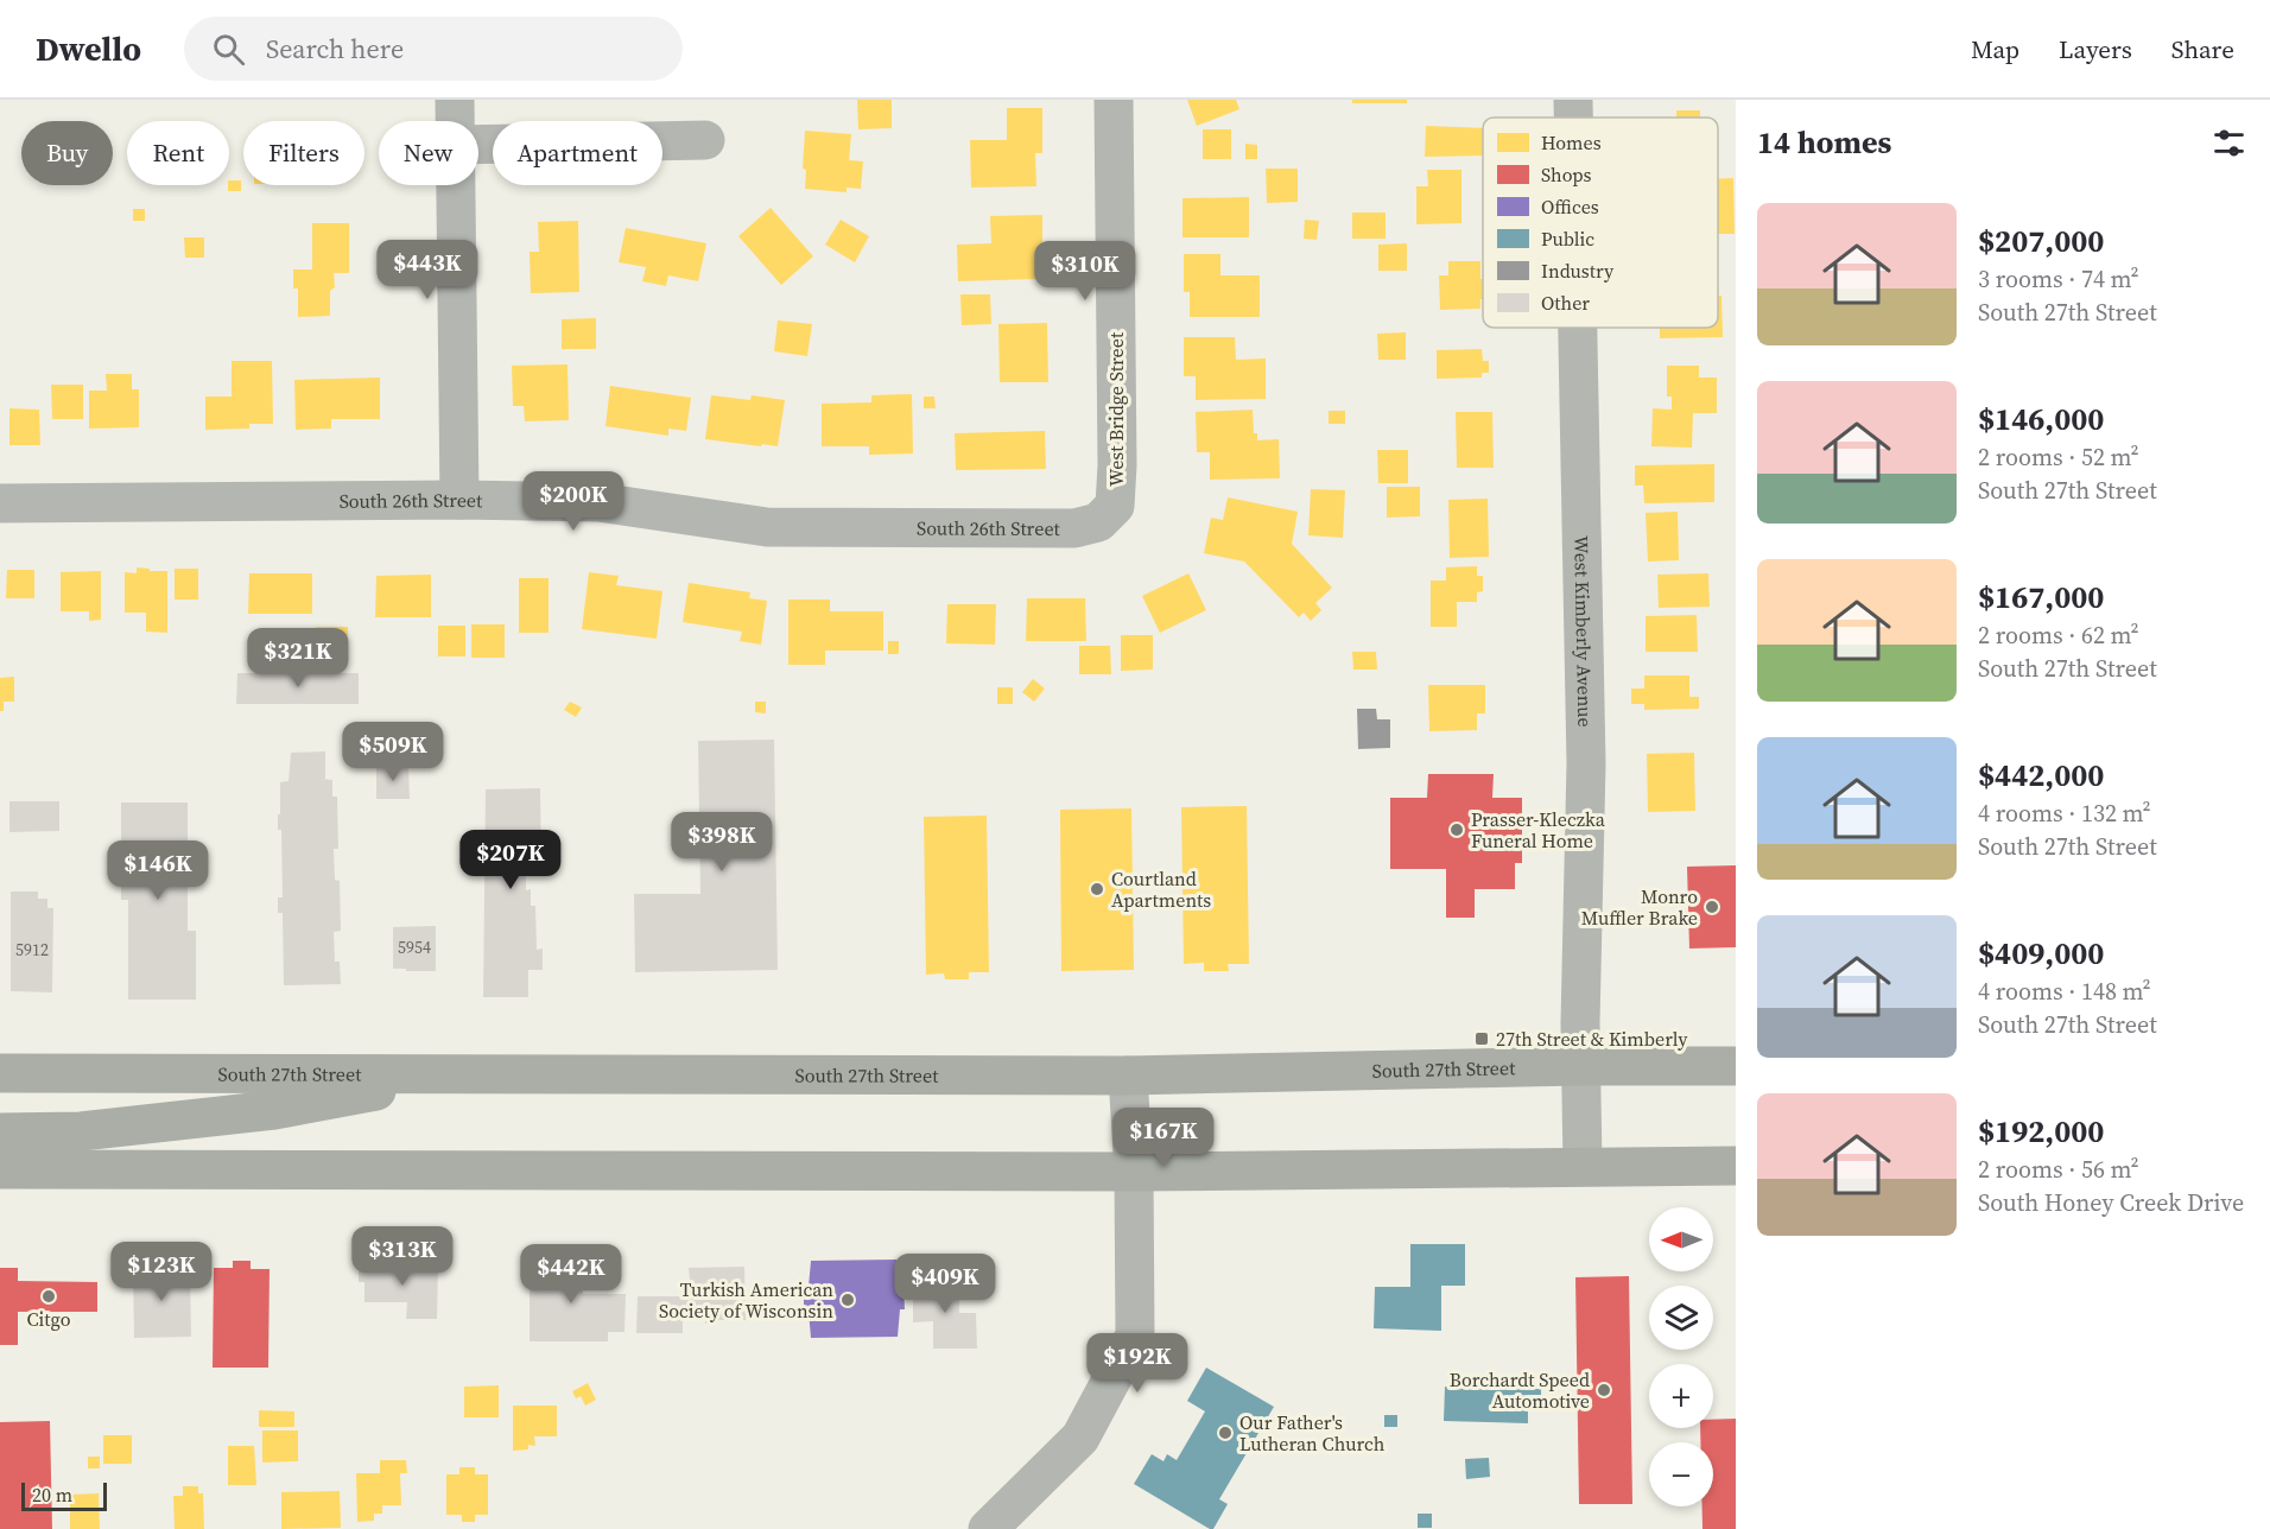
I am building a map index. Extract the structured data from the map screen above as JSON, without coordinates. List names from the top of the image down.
{
  "streets": {
    "main road": ["South 27th Street"],
    "street": ["West Bridge Street", "South 26th Street", "West Kimberly Avenue"]
  },
  "crossings": [
    ["West Bridge Street", "South 26th Street"],
    ["West Kimberly Avenue", "South 27th Street"]
  ],
  "places": {
    "other": [
      "Prasser-Kleczka Funeral Home",
      "Courtland Apartments",
      "Monro Muffler Brake",
      "Citgo",
      "Turkish American Society of Wisconsin",
      "Borchardt Speed Automotive",
      "Our Father's Lutheran Church"
    ],
    "transit": ["27th Street & Kimberly"]
  },
  "house_numbers": ["5954", "5912"],
  "legend": [
    "Homes",
    "Shops",
    "Offices",
    "Public",
    "Industry",
    "Other"
  ],
  "scale_bar": "20 m",
  "north": "left",
  "page": {
    "header": "Dwello",
    "search": "Search here",
    "nav": ["Map", "Layers", "Share"],
    "heading": "14 homes",
    "chip": [
      "Buy",
      "Rent",
      "Filters",
      "New",
      "Apartment"
    ],
    "list": [
      {
        "name": "$207,000",
        "note": "3 rooms · 74 m² · South 27th Street"
      },
      {
        "name": "$146,000",
        "note": "2 rooms · 52 m² · South 27th Street"
      },
      {
        "name": "$167,000",
        "note": "2 rooms · 62 m² · South 27th Street"
      },
      {
        "name": "$442,000",
        "note": "4 rooms · 132 m² · South 27th Street"
      },
      {
        "name": "$409,000",
        "note": "4 rooms · 148 m² · South 27th Street"
      },
      {
        "name": "$192,000",
        "note": "2 rooms · 56 m² · South Honey Creek Drive"
      }
    ],
    "price": [
      "$443K",
      "$310K",
      "$200K",
      "$321K",
      "$509K",
      "$398K",
      "$207K",
      "$146K",
      "$167K",
      "$313K",
      "$123K",
      "$442K",
      "$409K",
      "$192K"
    ],
    "map_buttons": ["+", "−"],
    "scale": "20 m"
  }
}
